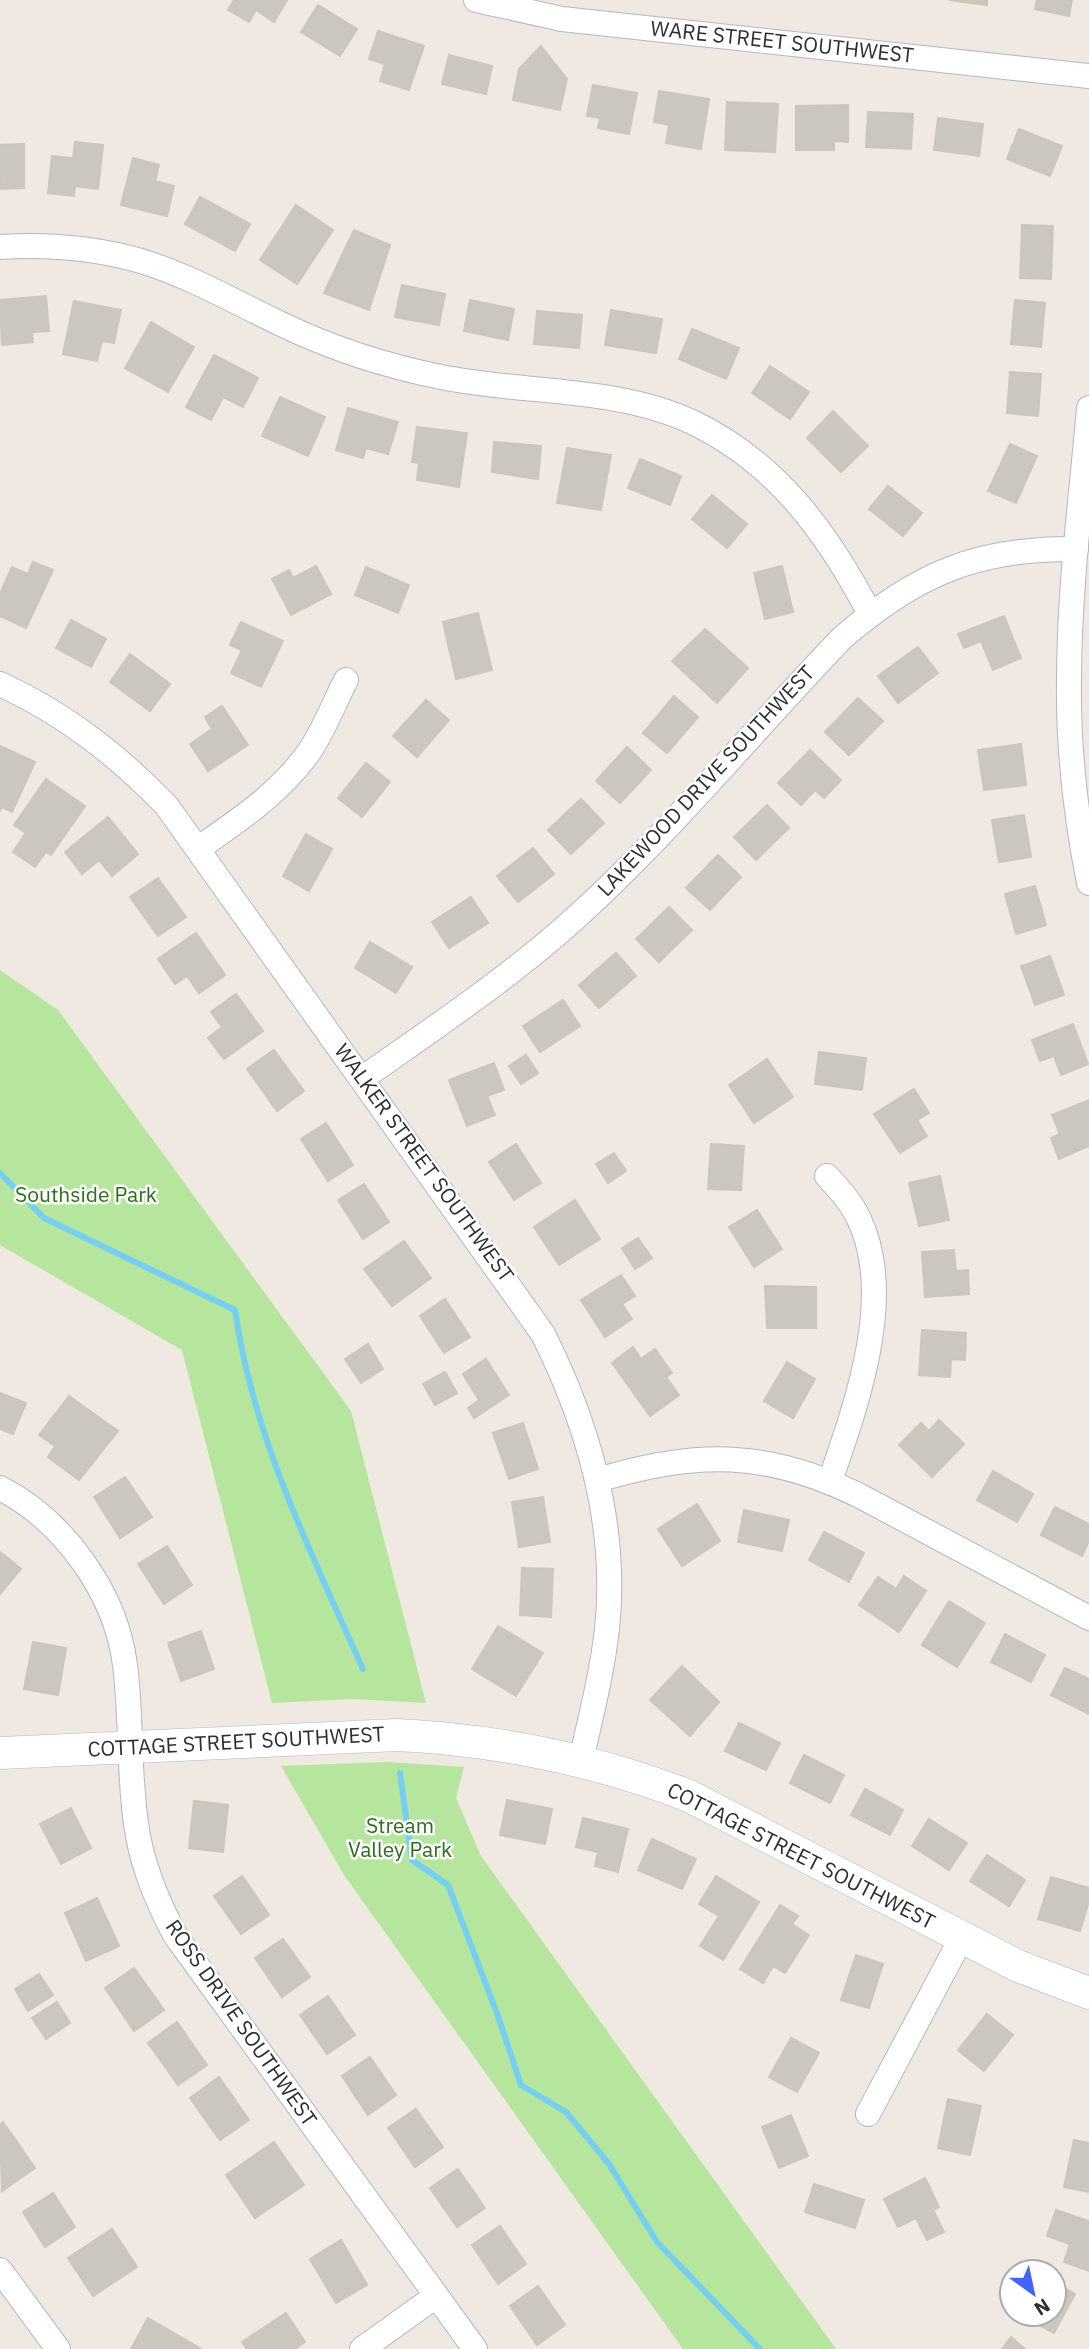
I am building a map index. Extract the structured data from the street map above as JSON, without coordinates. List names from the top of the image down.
{
  "streets": {
    "street": [
      "WARE STREET SOUTHWEST",
      "LAKEWOOD DRIVE SOUTHWEST",
      "WALKER STREET SOUTHWEST",
      "COTTAGE STREET SOUTHWEST",
      "ROSS DRIVE SOUTHWEST"
    ]
  },
  "crossings": [
    ["LAKEWOOD DRIVE SOUTHWEST", "WALKER STREET SOUTHWEST"],
    ["WALKER STREET SOUTHWEST", "COTTAGE STREET SOUTHWEST"],
    ["COTTAGE STREET SOUTHWEST", "ROSS DRIVE SOUTHWEST"]
  ],
  "parks": ["Southside Park", "Stream Valley Park"],
  "north": "bottom right"
}
